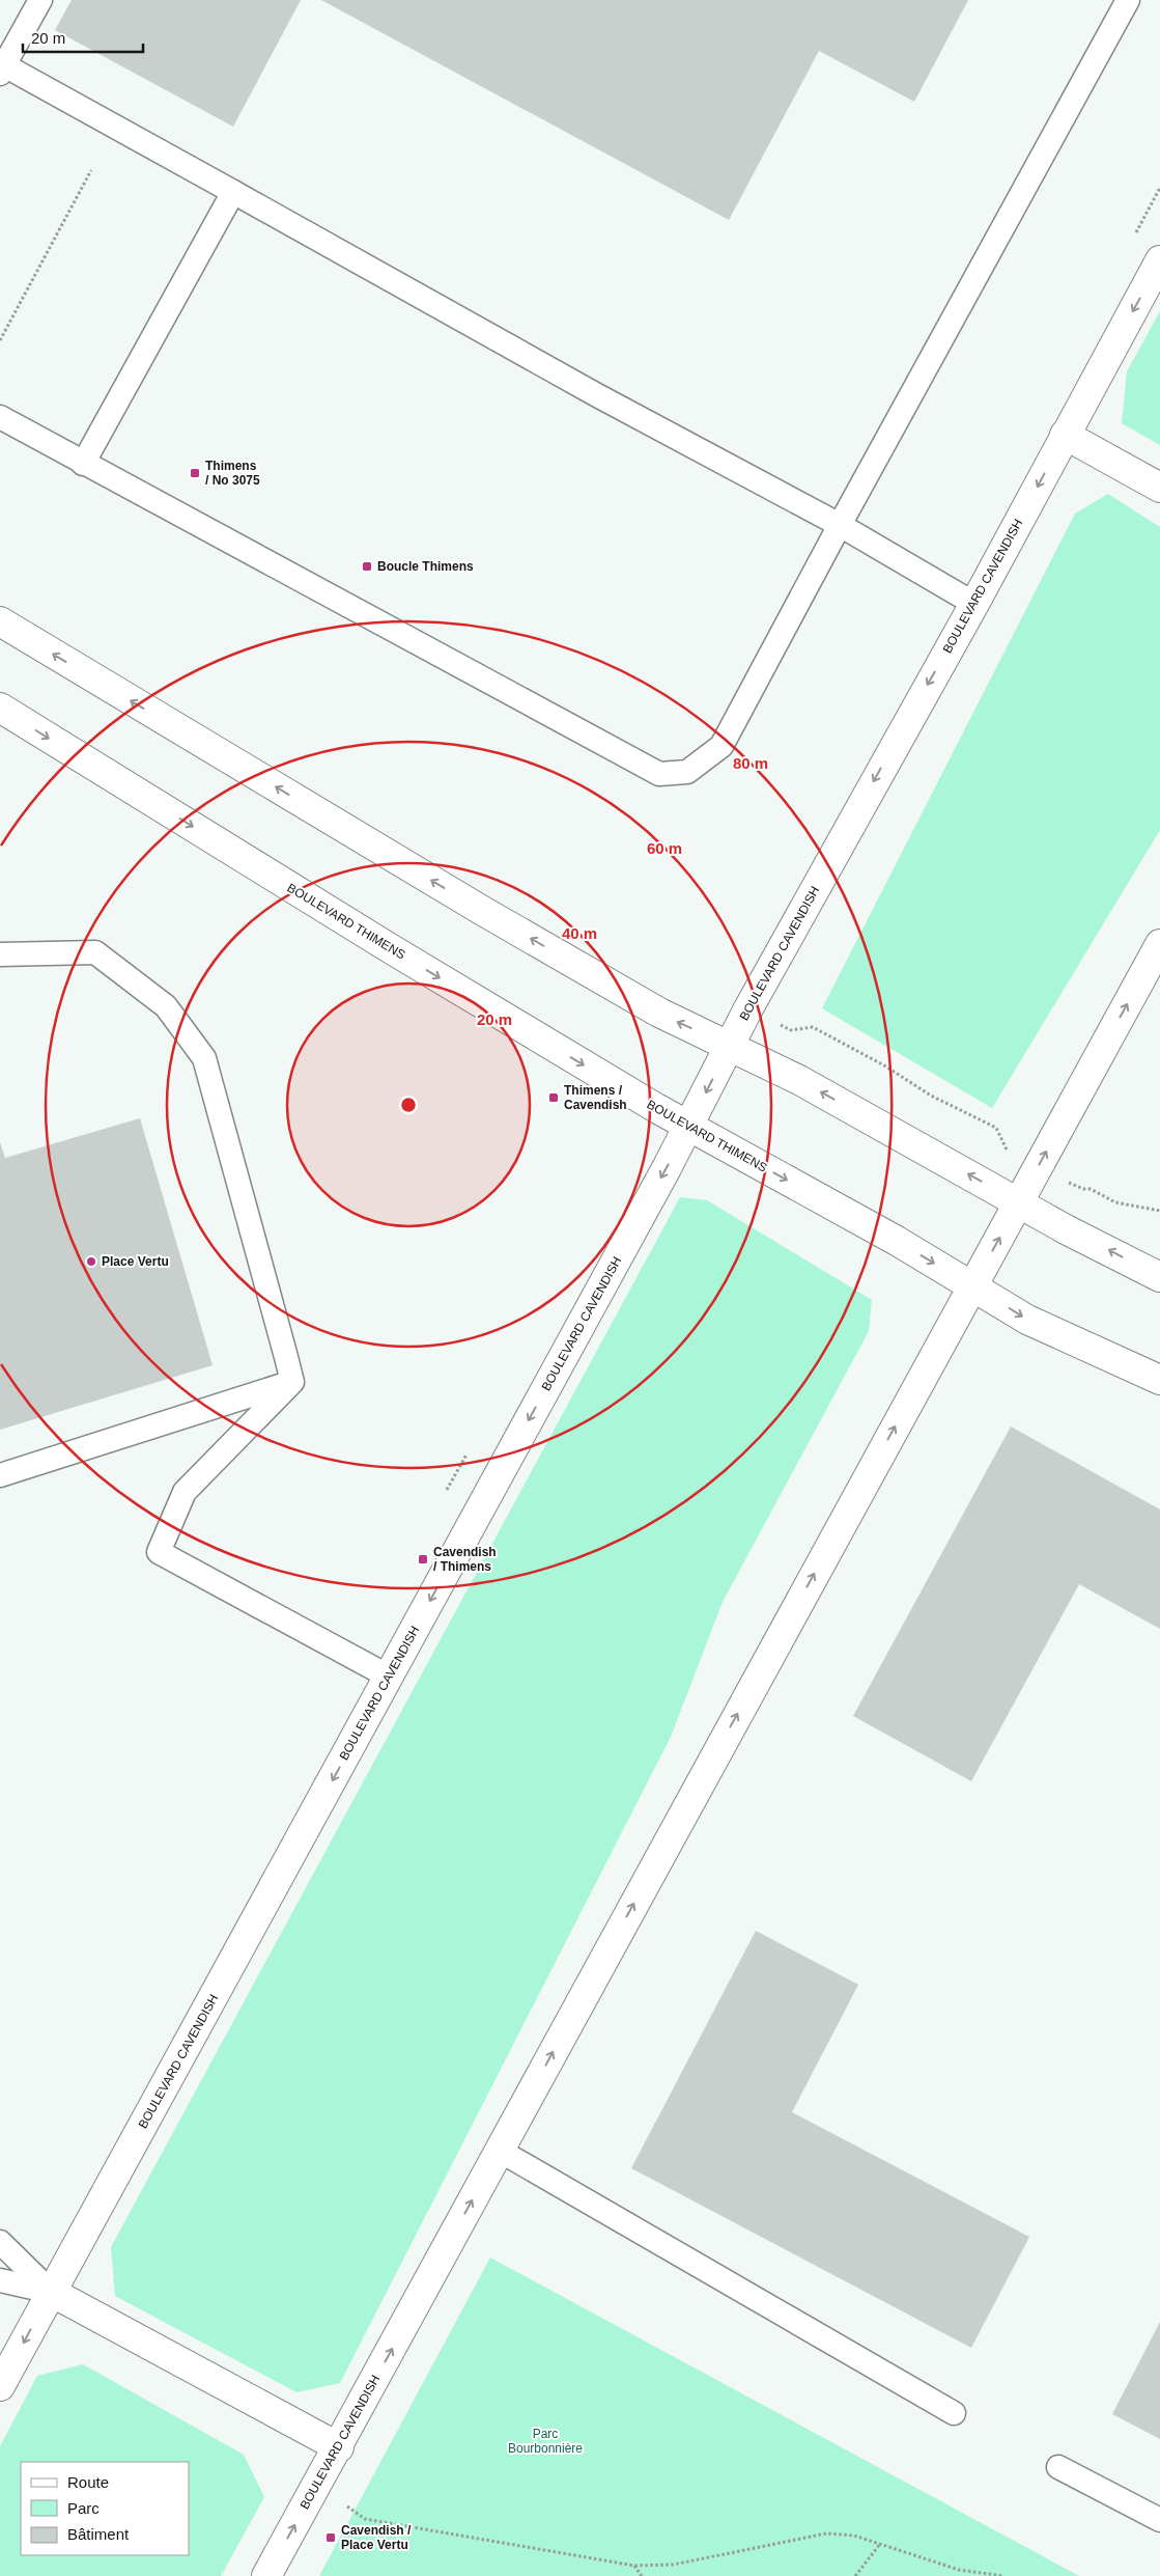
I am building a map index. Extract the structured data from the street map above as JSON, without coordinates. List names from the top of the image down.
{
  "streets": {
    "main road": ["BOULEVARD CAVENDISH", "BOULEVARD THIMENS"]
  },
  "crossings": [
    ["BOULEVARD CAVENDISH", "BOULEVARD THIMENS"]
  ],
  "parks": ["Parc Bourbonnière"],
  "places": {
    "transit": [
      "Thimens / No 3075",
      "Boucle Thimens",
      "Thimens / Cavendish",
      "Cavendish / Thimens",
      "Cavendish / Place Vertu"
    ],
    "other": ["Place Vertu"]
  },
  "legend": ["Route", "Parc", "Bâtiment"],
  "scale_bar": "20 m",
  "rings": [
    "80 m",
    "60 m",
    "40 m",
    "20 m"
  ]
}
